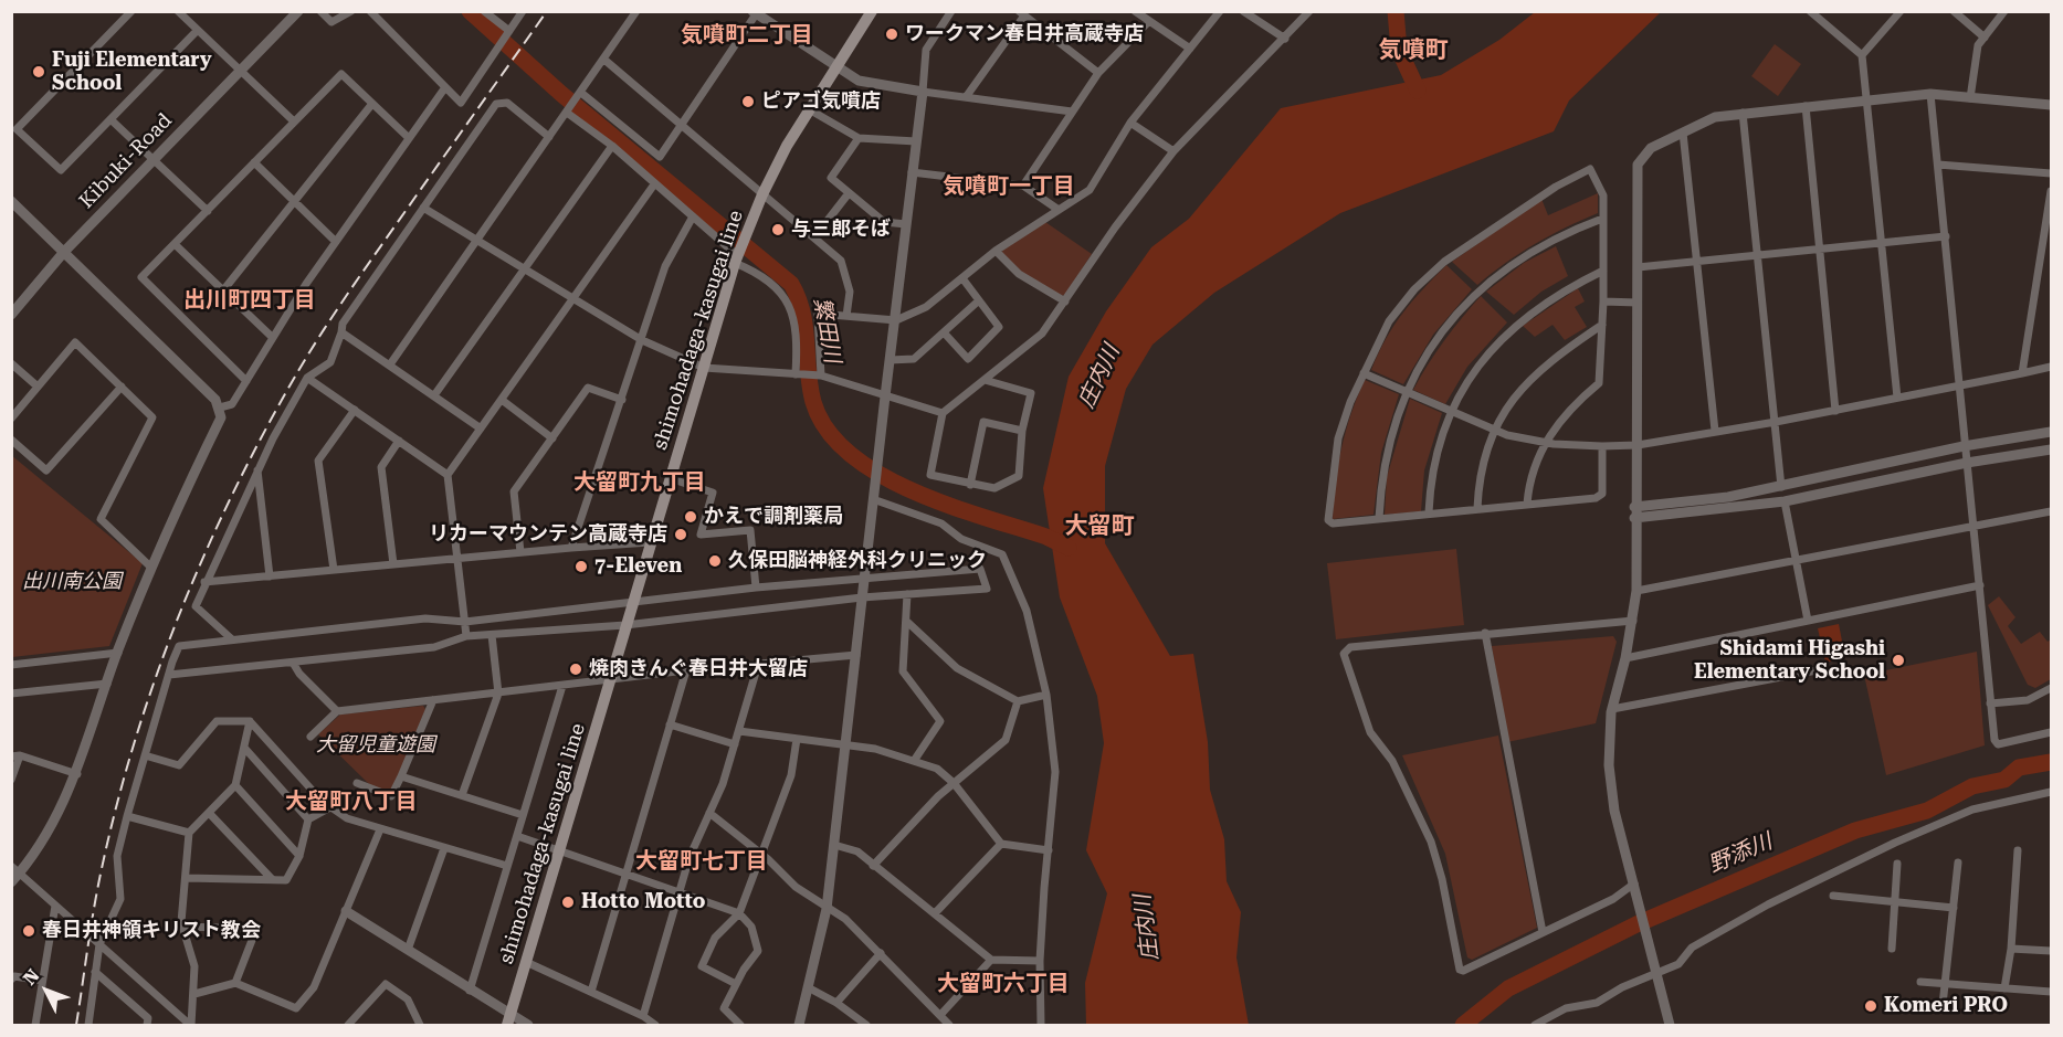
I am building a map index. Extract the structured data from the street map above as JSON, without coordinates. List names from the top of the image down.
{
  "streets": {
    "main road": ["shimohadaga-kasugai line"],
    "street": ["Kibuki-Road"]
  },
  "districts": [
    "気噴町二丁目",
    "気噴町",
    "気噴町一丁目",
    "出川町四丁目",
    "大留町九丁目",
    "大留町",
    "大留町八丁目",
    "大留町七丁目",
    "大留町六丁目"
  ],
  "water": ["繁田川", "庄内川", "野添川"],
  "parks": ["出川南公園", "大留児童遊園"],
  "places": [
    "ワークマン春日井高蔵寺店",
    "Fuji Elementary School",
    "ピアゴ気噴店",
    "与三郎そば",
    "かえで調剤薬局",
    "リカーマウンテン高蔵寺店",
    "久保田脳神経外科クリニック",
    "7-Eleven",
    "Shidami Higashi Elementary School",
    "焼肉きんぐ春日井大留店",
    "Hotto Motto",
    "春日井神領キリスト教会",
    "Komeri PRO"
  ],
  "north": "top left"
}
